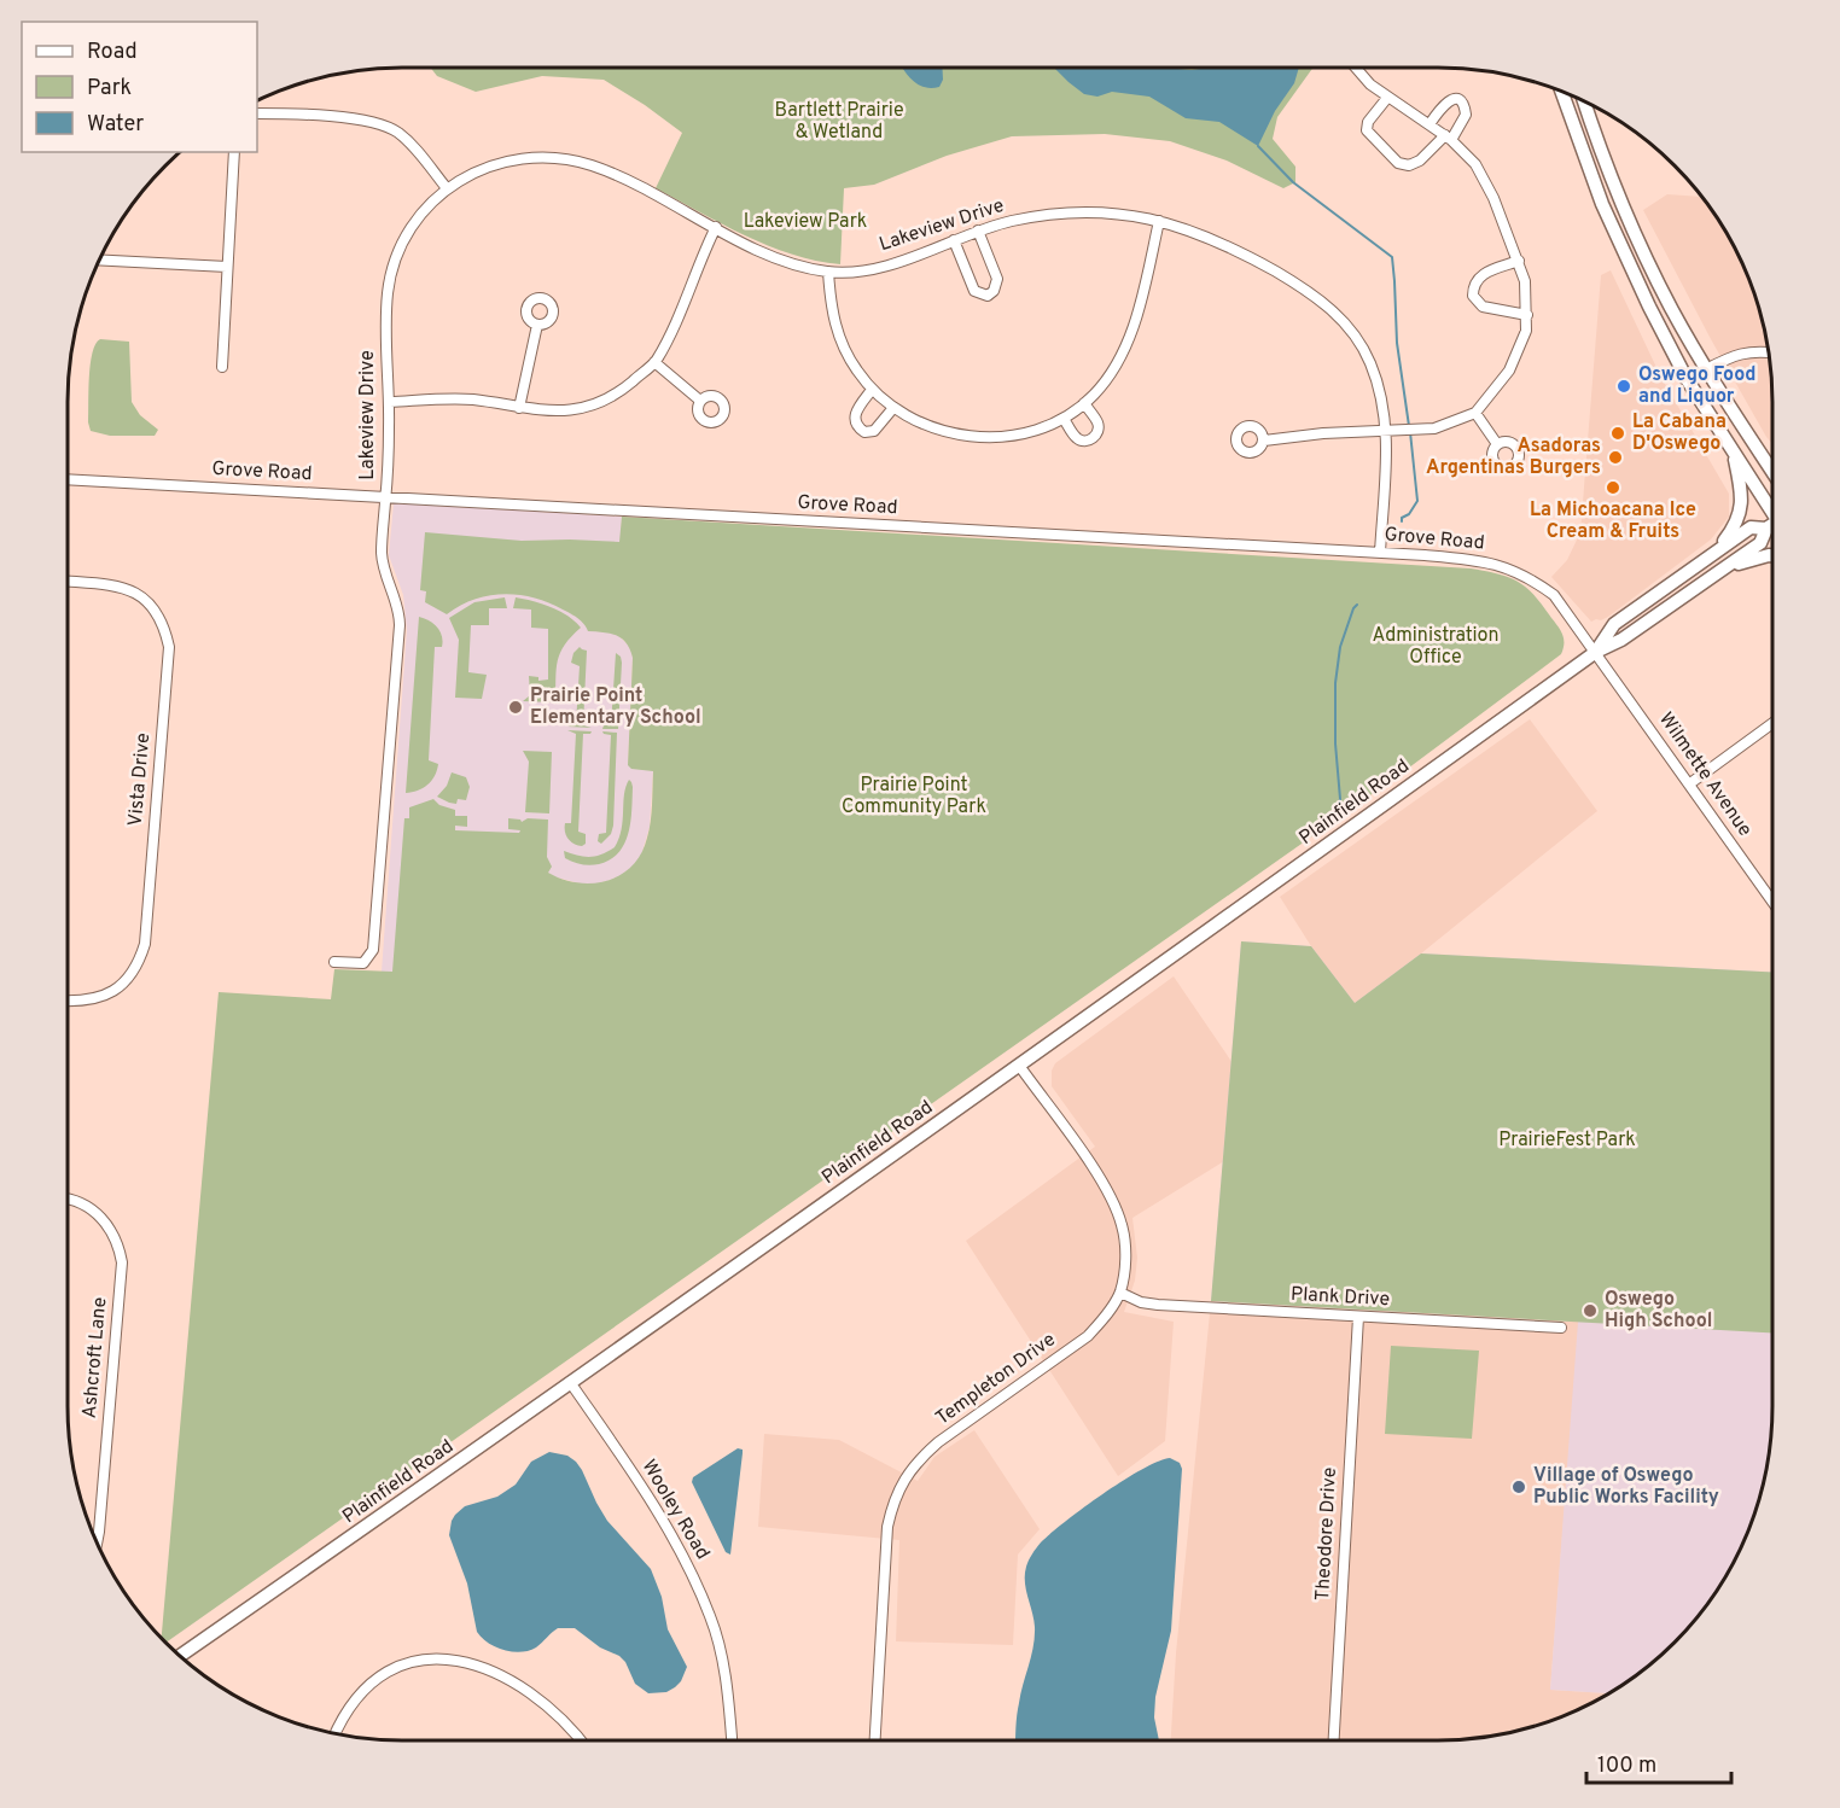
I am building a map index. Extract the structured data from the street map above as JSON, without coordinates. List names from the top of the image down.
{
  "streets": {
    "main road": ["Plainfield Road"],
    "street": [
      "Lakeview Drive",
      "Grove Road",
      "Wilmette Avenue",
      "Vista Drive",
      "Plank Drive",
      "Ashcroft Lane",
      "Templeton Drive",
      "Wooley Road",
      "Theodore Drive"
    ]
  },
  "crossings": [
    ["Lakeview Drive", "Grove Road"],
    ["Grove Road", "Wilmette Avenue"],
    ["Grove Road", "Plainfield Road"],
    ["Wilmette Avenue", "Plainfield Road"],
    ["Plainfield Road", "Templeton Drive"],
    ["Plainfield Road", "Wooley Road"],
    ["Plank Drive", "Templeton Drive"],
    ["Plank Drive", "Theodore Drive"]
  ],
  "parks": [
    "Bartlett Prairie & Wetland",
    "Lakeview Park",
    "Administration Office",
    "Prairie Point Community Park",
    "PrairieFest Park"
  ],
  "places": [
    "Oswego Food and Liquor",
    "La Cabana D'Oswego",
    "Asadoras Argentinas Burgers",
    "La Michoacana Ice Cream & Fruits",
    "Prairie Point Elementary School",
    "Oswego High School",
    "Village of Oswego Public Works Facility"
  ],
  "legend": ["Road", "Park", "Water"],
  "scale_bar": "100 m"
}
